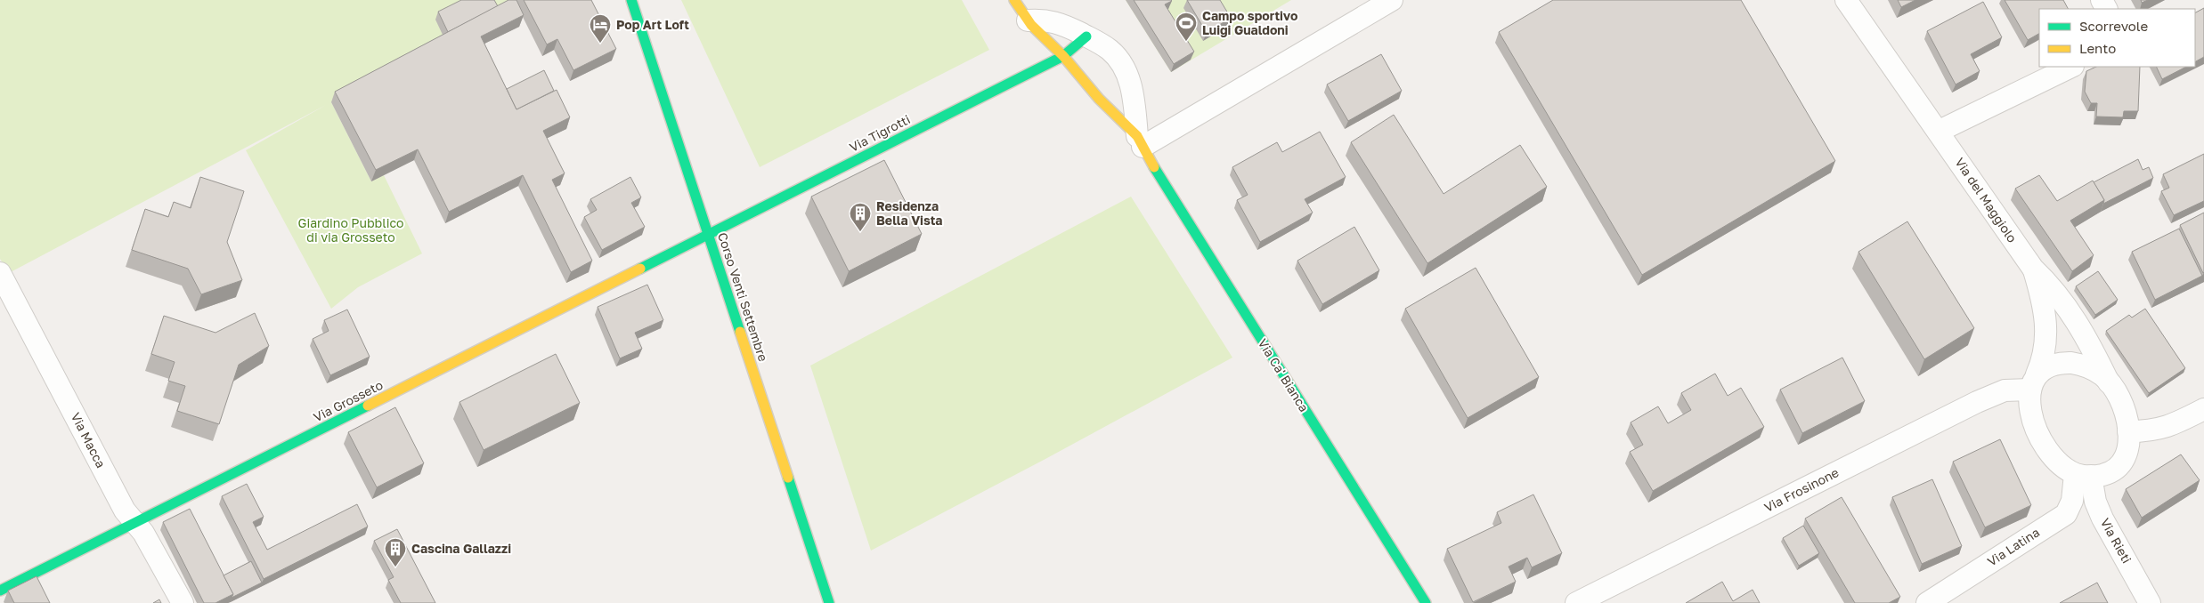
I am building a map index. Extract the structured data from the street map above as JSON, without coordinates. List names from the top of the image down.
{
  "streets": {
    "street": [
      "Via Tigrotti",
      "Via del Maggiolo",
      "Corso Venti Settembre",
      "Via Ca' Bianca",
      "Via Grosseto",
      "Via Macca",
      "Via Frosinone",
      "Via Rieti",
      "Via Latina"
    ]
  },
  "crossings": [
    ["Via Tigrotti", "Corso Venti Settembre"],
    ["Via Tigrotti", "Via Ca' Bianca"],
    ["Via Tigrotti", "Via Grosseto"],
    ["Via del Maggiolo", "Via Frosinone"],
    ["Via del Maggiolo", "Via Rieti"],
    ["Via del Maggiolo", "Via Latina"],
    ["Corso Venti Settembre", "Via Grosseto"],
    ["Via Grosseto", "Via Macca"],
    ["Via Frosinone", "Via Rieti"],
    ["Via Frosinone", "Via Latina"],
    ["Via Rieti", "Via Latina"]
  ],
  "parks": ["Giardino Pubblico di via Grosseto"],
  "places": {
    "sports": ["Campo sportivo Luigi Gualdoni"],
    "hotel": ["Pop Art Loft"],
    "building": ["Residenza Bella Vista", "Cascina Gallazzi"]
  },
  "legend": ["Scorrevole", "Lento"]
}
